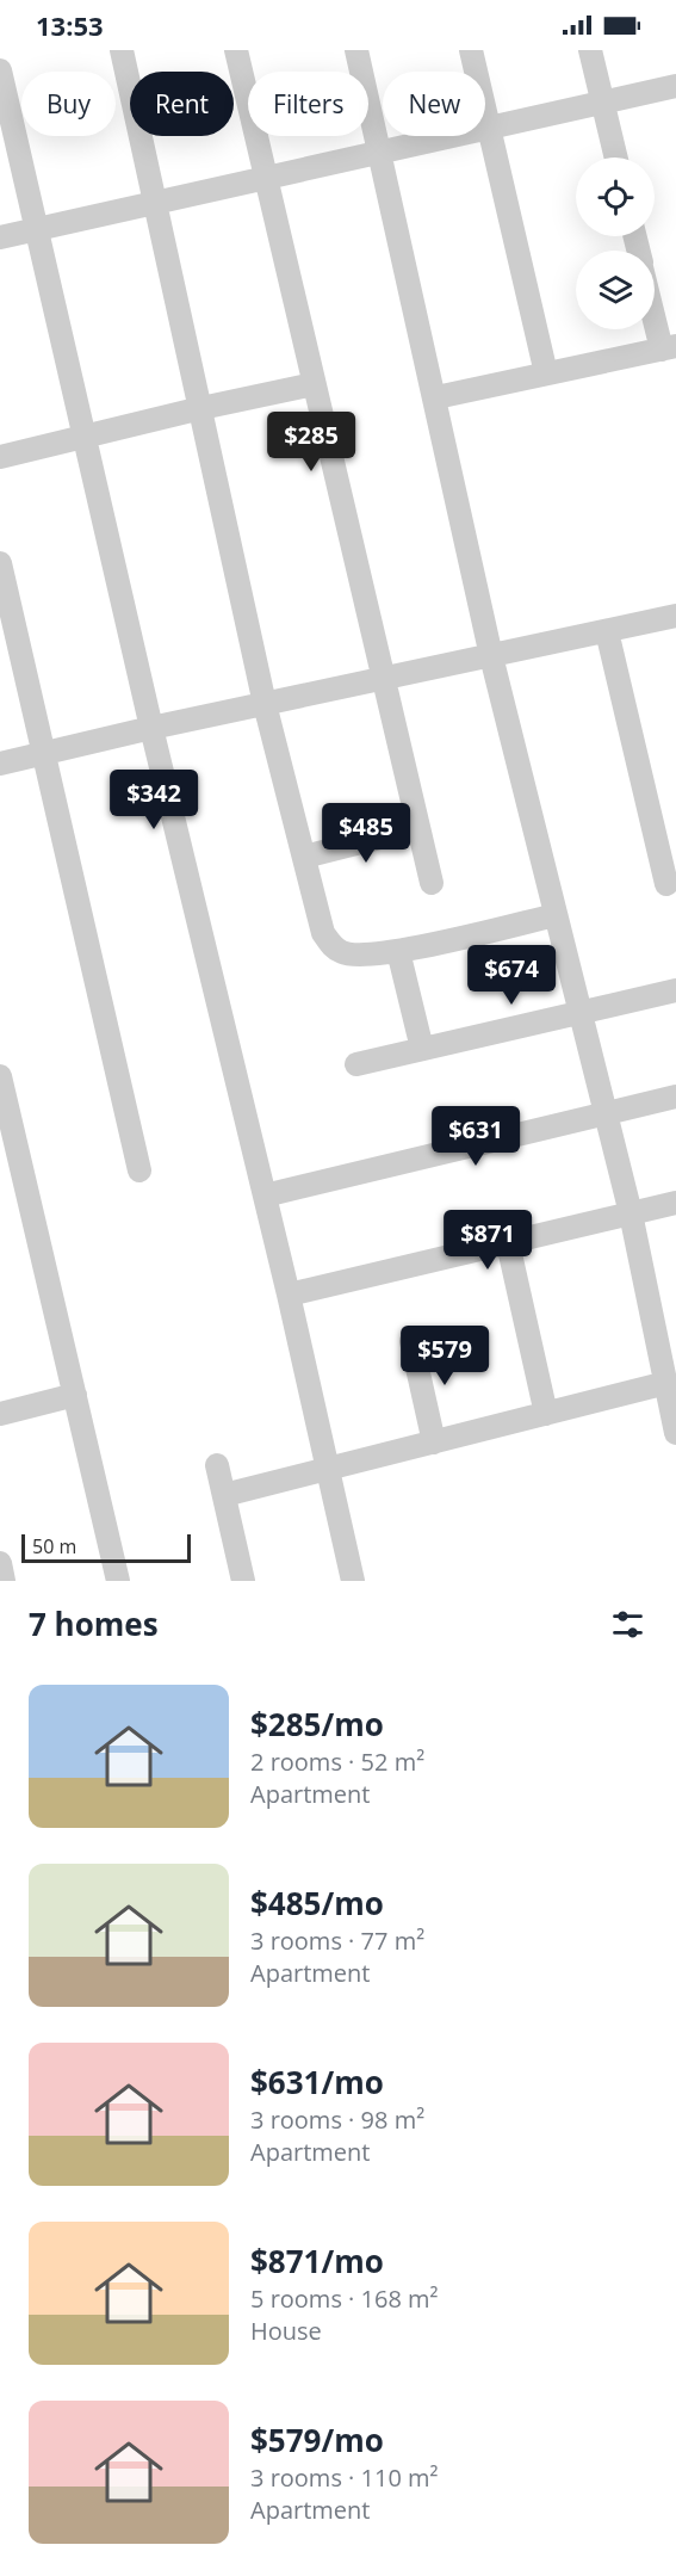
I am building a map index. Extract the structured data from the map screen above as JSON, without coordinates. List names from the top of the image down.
{
  "scale_bar": "50 m",
  "page": {
    "status": "13:53",
    "chip": [
      "Buy",
      "Rent",
      "Filters",
      "New"
    ],
    "price": [
      "$285",
      "$342",
      "$485",
      "$674",
      "$631",
      "$871",
      "$579"
    ],
    "scale": "50 m",
    "heading": "7 homes",
    "list": [
      {
        "name": "$285/mo",
        "note": "2 rooms · 52 m² · Apartment"
      },
      {
        "name": "$485/mo",
        "note": "3 rooms · 77 m² · Apartment"
      },
      {
        "name": "$631/mo",
        "note": "3 rooms · 98 m² · Apartment"
      },
      {
        "name": "$871/mo",
        "note": "5 rooms · 168 m² · House"
      },
      {
        "name": "$579/mo",
        "note": "3 rooms · 110 m² · Apartment"
      }
    ]
  }
}
